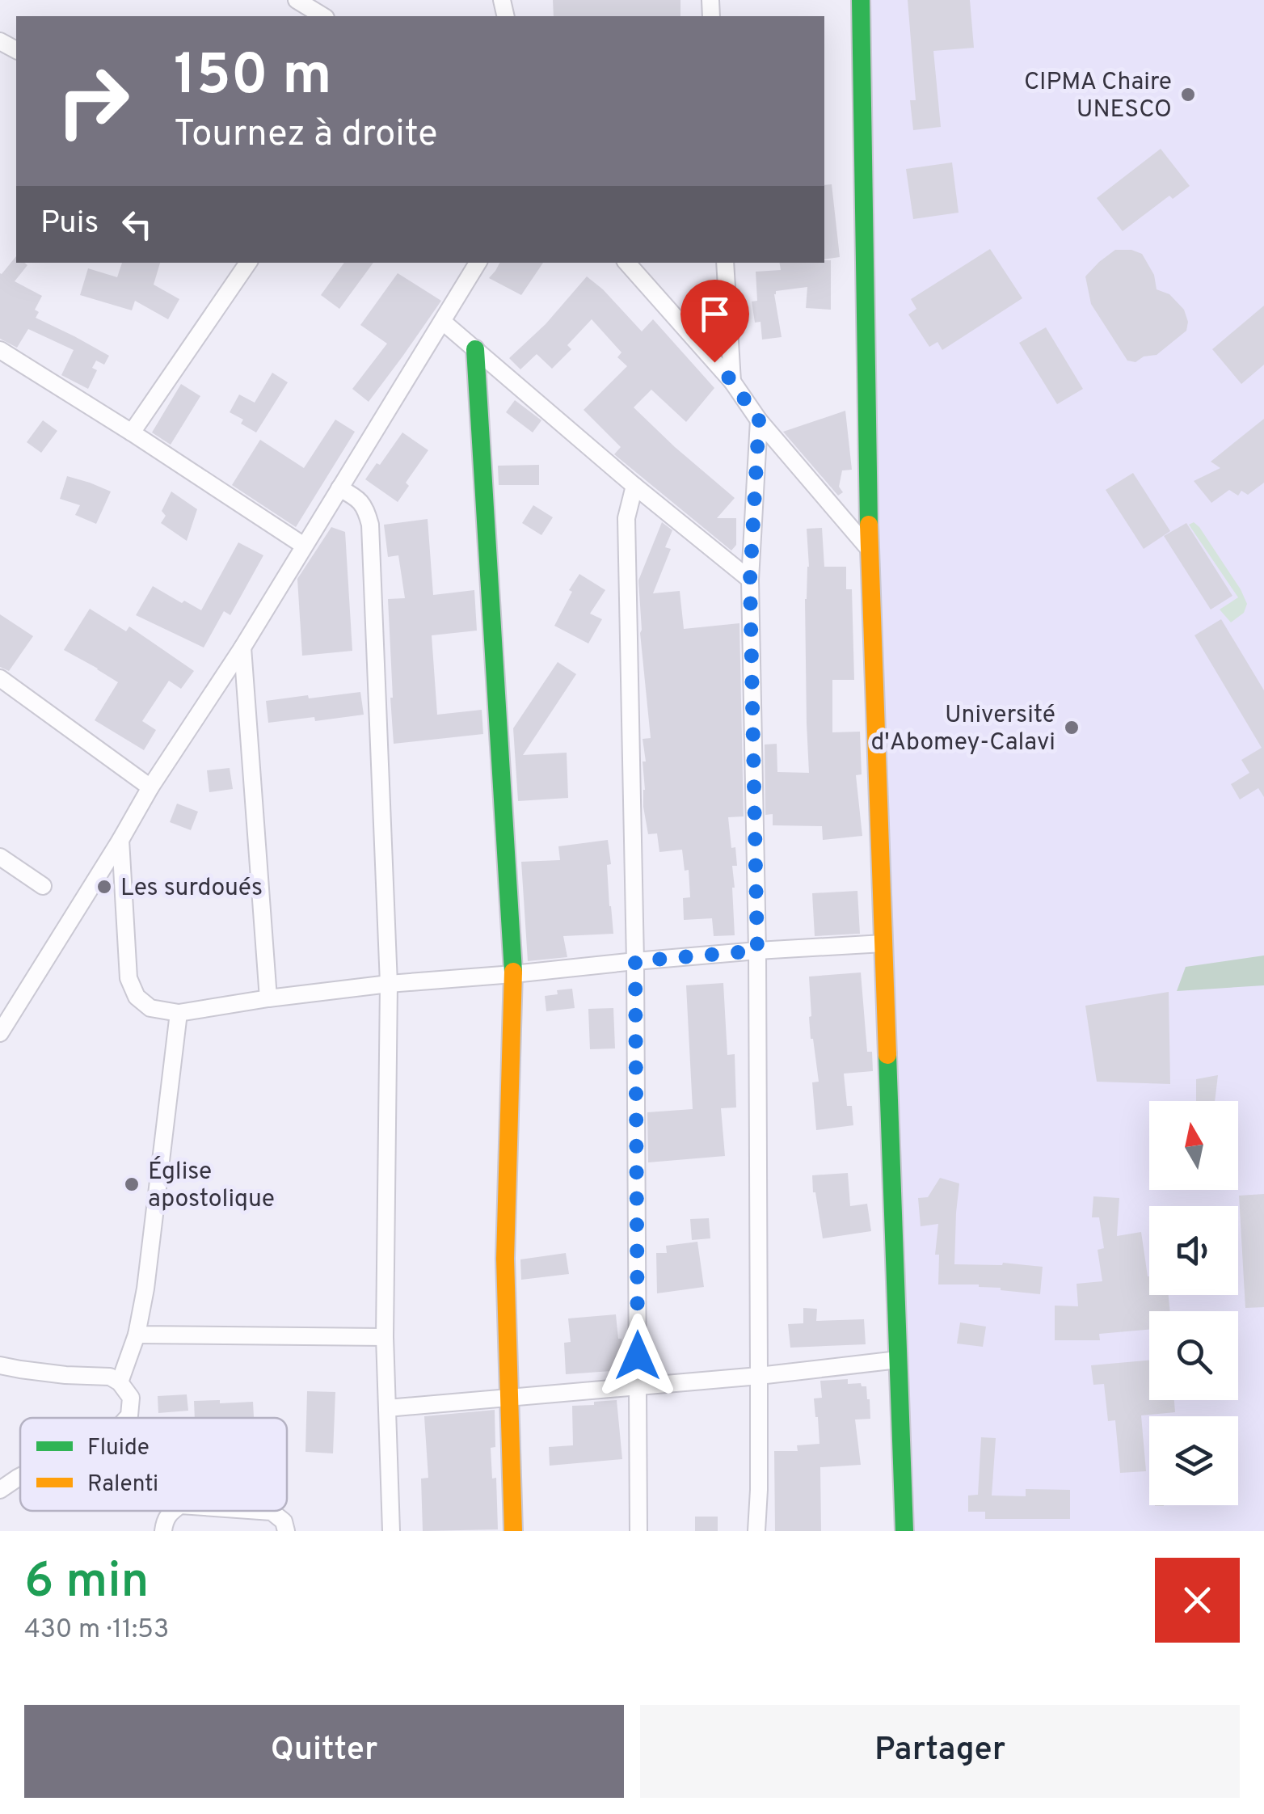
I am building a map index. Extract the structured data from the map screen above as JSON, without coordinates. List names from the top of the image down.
{
  "places": [
    "CIPMA Chaire UNESCO",
    "Université d'Abomey-Calavi",
    "Les surdoués",
    "Église apostolique"
  ],
  "legend": ["Fluide", "Ralenti"],
  "north": "top",
  "page": {
    "turn": ["150 m", "Tournez à droite"],
    "then": "Puis",
    "heading": ["6 min", "430 m · 11:53"],
    "buttons": ["Quitter", "Partager"]
  }
}
